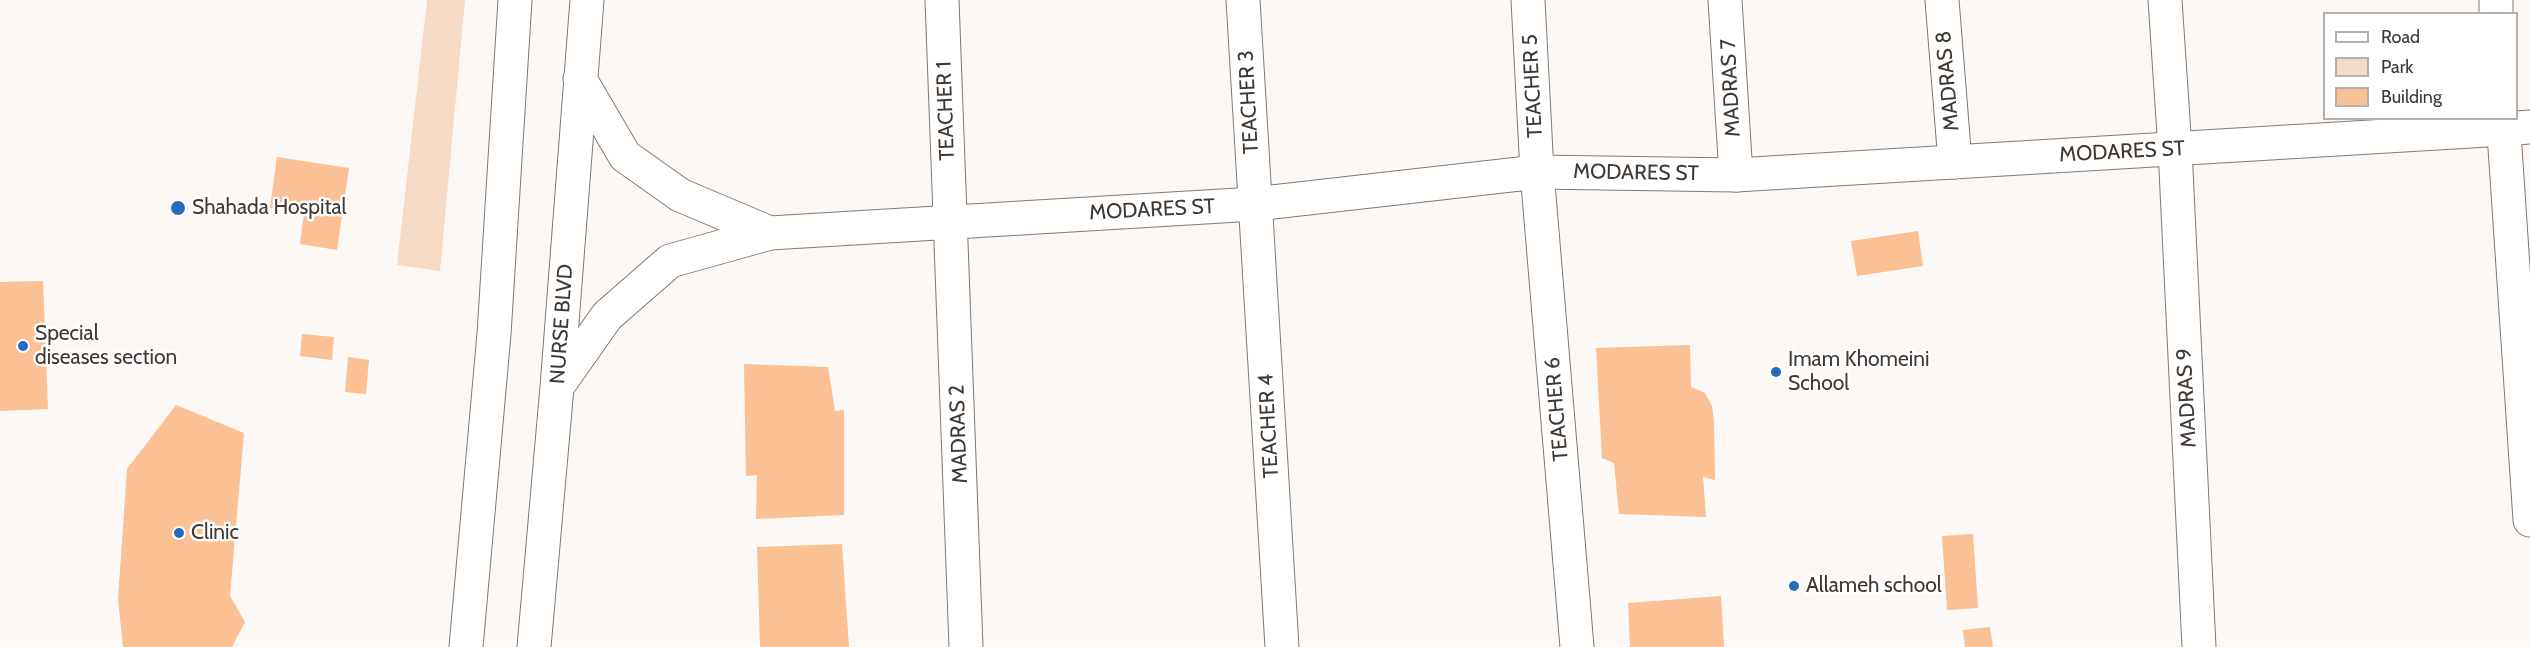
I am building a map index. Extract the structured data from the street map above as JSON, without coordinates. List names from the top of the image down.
{
  "streets": {
    "street": [
      "MADRAS 8",
      "TEACHER 5",
      "MADRAS 7",
      "TEACHER 3",
      "TEACHER 1",
      "MODARES ST",
      "NURSE BLVD",
      "MADRAS 9",
      "TEACHER 6",
      "TEACHER 4",
      "MADRAS 2"
    ]
  },
  "crossings": [
    ["MADRAS 8", "MODARES ST"],
    ["TEACHER 5", "MODARES ST"],
    ["TEACHER 5", "TEACHER 6"],
    ["MADRAS 7", "MODARES ST"],
    ["TEACHER 3", "MODARES ST"],
    ["TEACHER 3", "TEACHER 4"],
    ["TEACHER 1", "MODARES ST"],
    ["TEACHER 1", "MADRAS 2"],
    ["MODARES ST", "MADRAS 9"],
    ["MODARES ST", "TEACHER 6"],
    ["MODARES ST", "TEACHER 4"],
    ["MODARES ST", "MADRAS 2"]
  ],
  "places": [
    "Shahada Hospital",
    "Special diseases section",
    "Imam Khomeini School",
    "Clinic",
    "Allameh school"
  ],
  "legend": ["Road", "Park", "Building"]
}
